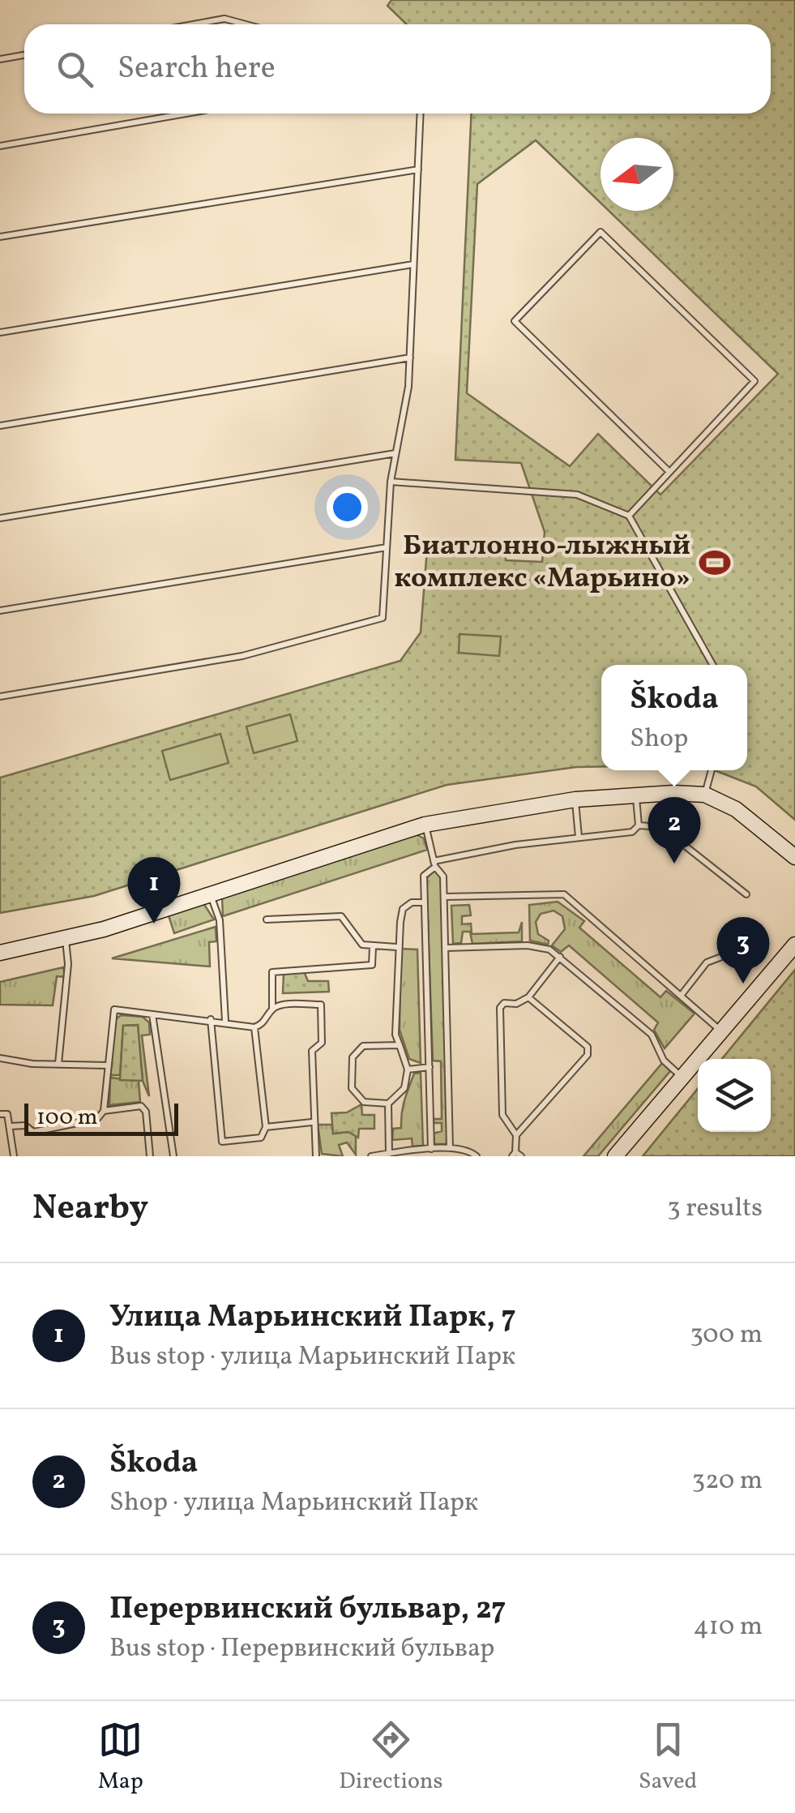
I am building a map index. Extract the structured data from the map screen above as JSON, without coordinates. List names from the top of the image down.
{
  "places": {
    "sports": ["Биатлонно-лыжный комплекс «Марьино»"]
  },
  "scale_bar": "100 m",
  "north": "left",
  "page": {
    "search": "Search here",
    "popup": ["Škoda", "Shop"],
    "pins": ["2", "1", "3"],
    "scale": "100 m",
    "heading": ["Nearby", "3 results"],
    "list": [
      {
        "mark": "1",
        "name": "Улица Марьинский Парк, 7",
        "note": "Bus stop · улица Марьинский Парк",
        "value": "300 m"
      },
      {
        "mark": "2",
        "name": "Škoda",
        "note": "Shop · улица Марьинский Парк",
        "value": "320 m"
      },
      {
        "mark": "3",
        "name": "Перервинский бульвар, 27",
        "note": "Bus stop · Перервинский бульвар",
        "value": "410 m"
      }
    ],
    "nav": ["Map", "Directions", "Saved"]
  }
}
